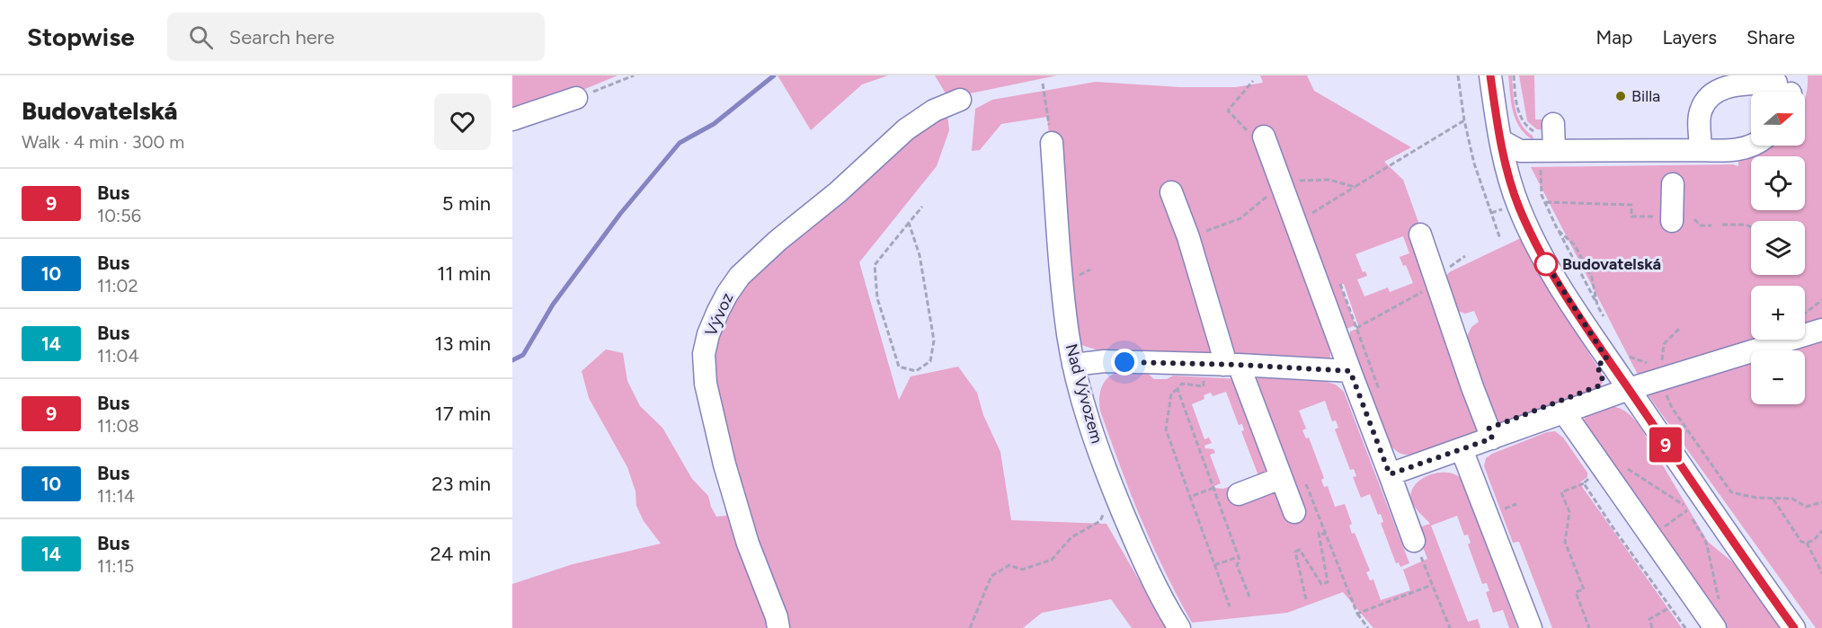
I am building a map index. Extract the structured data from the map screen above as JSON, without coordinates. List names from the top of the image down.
{
  "streets": {
    "street": ["Vývoz", "Nad Vývozem"]
  },
  "places": ["Billa", "Budovatelská"],
  "lines": ["bus line 9"],
  "north": "right",
  "page": {
    "header": "Stopwise",
    "search": "Search here",
    "nav": ["Map", "Layers", "Share"],
    "heading": ["Budovatelská", "Walk · 4 min · 300 m"],
    "on_map": "9",
    "map_buttons": ["+", "−"],
    "list": [
      {
        "mark": "9",
        "name": "Bus",
        "note": "10:56",
        "value": "5 min"
      },
      {
        "mark": "10",
        "name": "Bus",
        "note": "11:02",
        "value": "11 min"
      },
      {
        "mark": "14",
        "name": "Bus",
        "note": "11:04",
        "value": "13 min"
      },
      {
        "mark": "9",
        "name": "Bus",
        "note": "11:08",
        "value": "17 min"
      },
      {
        "mark": "10",
        "name": "Bus",
        "note": "11:14",
        "value": "23 min"
      },
      {
        "mark": "14",
        "name": "Bus",
        "note": "11:15",
        "value": "24 min"
      }
    ]
  }
}
